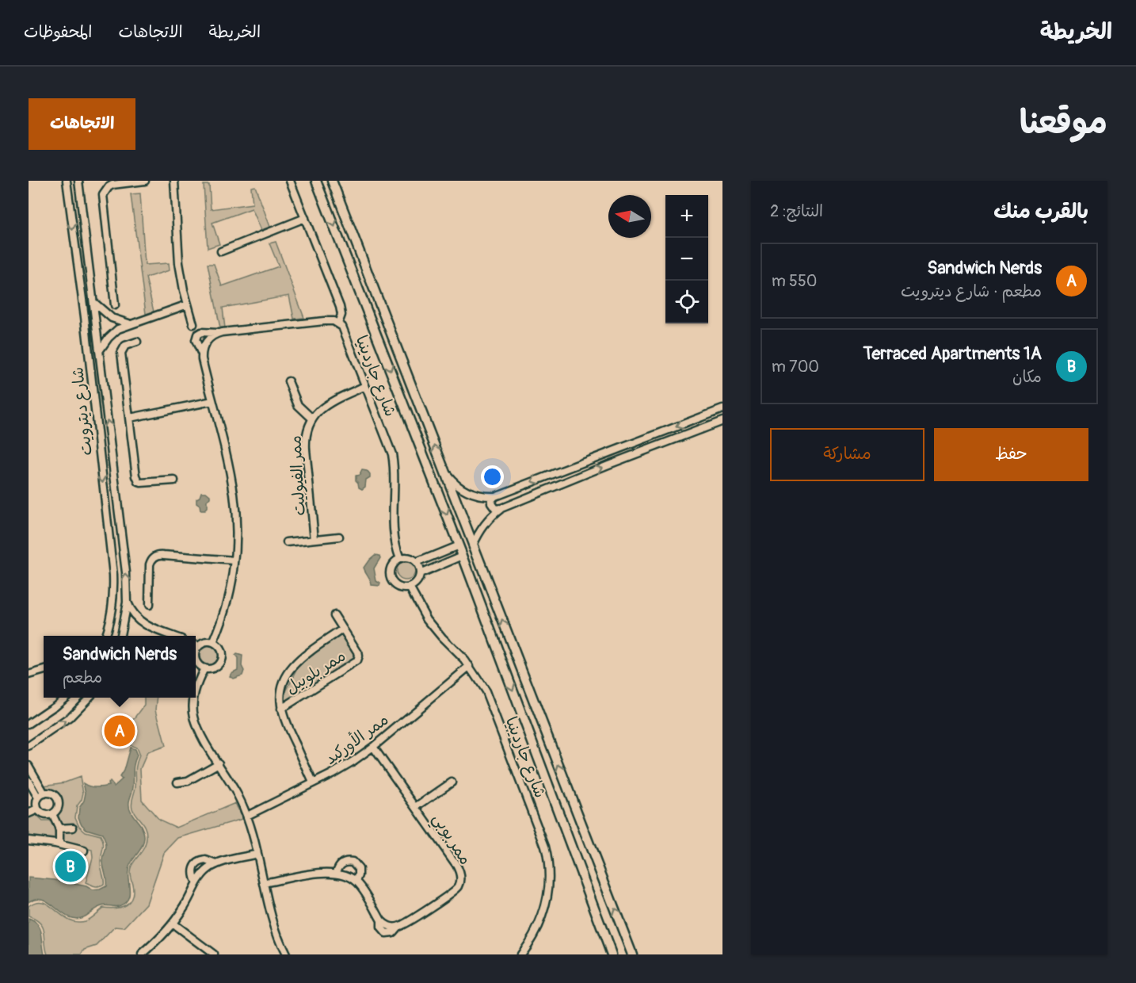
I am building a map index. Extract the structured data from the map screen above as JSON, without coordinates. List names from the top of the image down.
{
  "streets": {
    "street": [
      "شارع جاردينيا",
      "شارع ديترويت",
      "ممر الفيوليت",
      "ممر بلوبيل",
      "ممر الأوركيد",
      "ممر بوبي"
    ]
  },
  "crossings": [
    ["شارع جاردينيا", "ممر الفيوليت"],
    ["شارع جاردينيا", "ممر الأوركيد"],
    ["ممر بلوبيل", "ممر الأوركيد"],
    ["ممر الأوركيد", "ممر بوبي"]
  ],
  "north": "left",
  "page": {
    "header": "الخريطة",
    "nav": ["الخريطة", "الاتجاهات", "المحفوظات"],
    "title": "موقعنا",
    "buttons": [
      "الاتجاهات",
      ["حفظ", "مشاركة"]
    ],
    "heading": ["بالقرب منك", "النتائج: 2"],
    "map_buttons": ["+", "−"],
    "list": [
      {
        "mark": "A",
        "name": "Sandwich Nerds",
        "note": "مطعم · شارع ديترويت",
        "value": "550 m"
      },
      {
        "mark": "B",
        "name": "Terraced Apartments 1A",
        "note": "مكان",
        "value": "700 m"
      }
    ],
    "popup": ["Sandwich Nerds", "مطعم"],
    "pins": ["A", "B"]
  }
}
